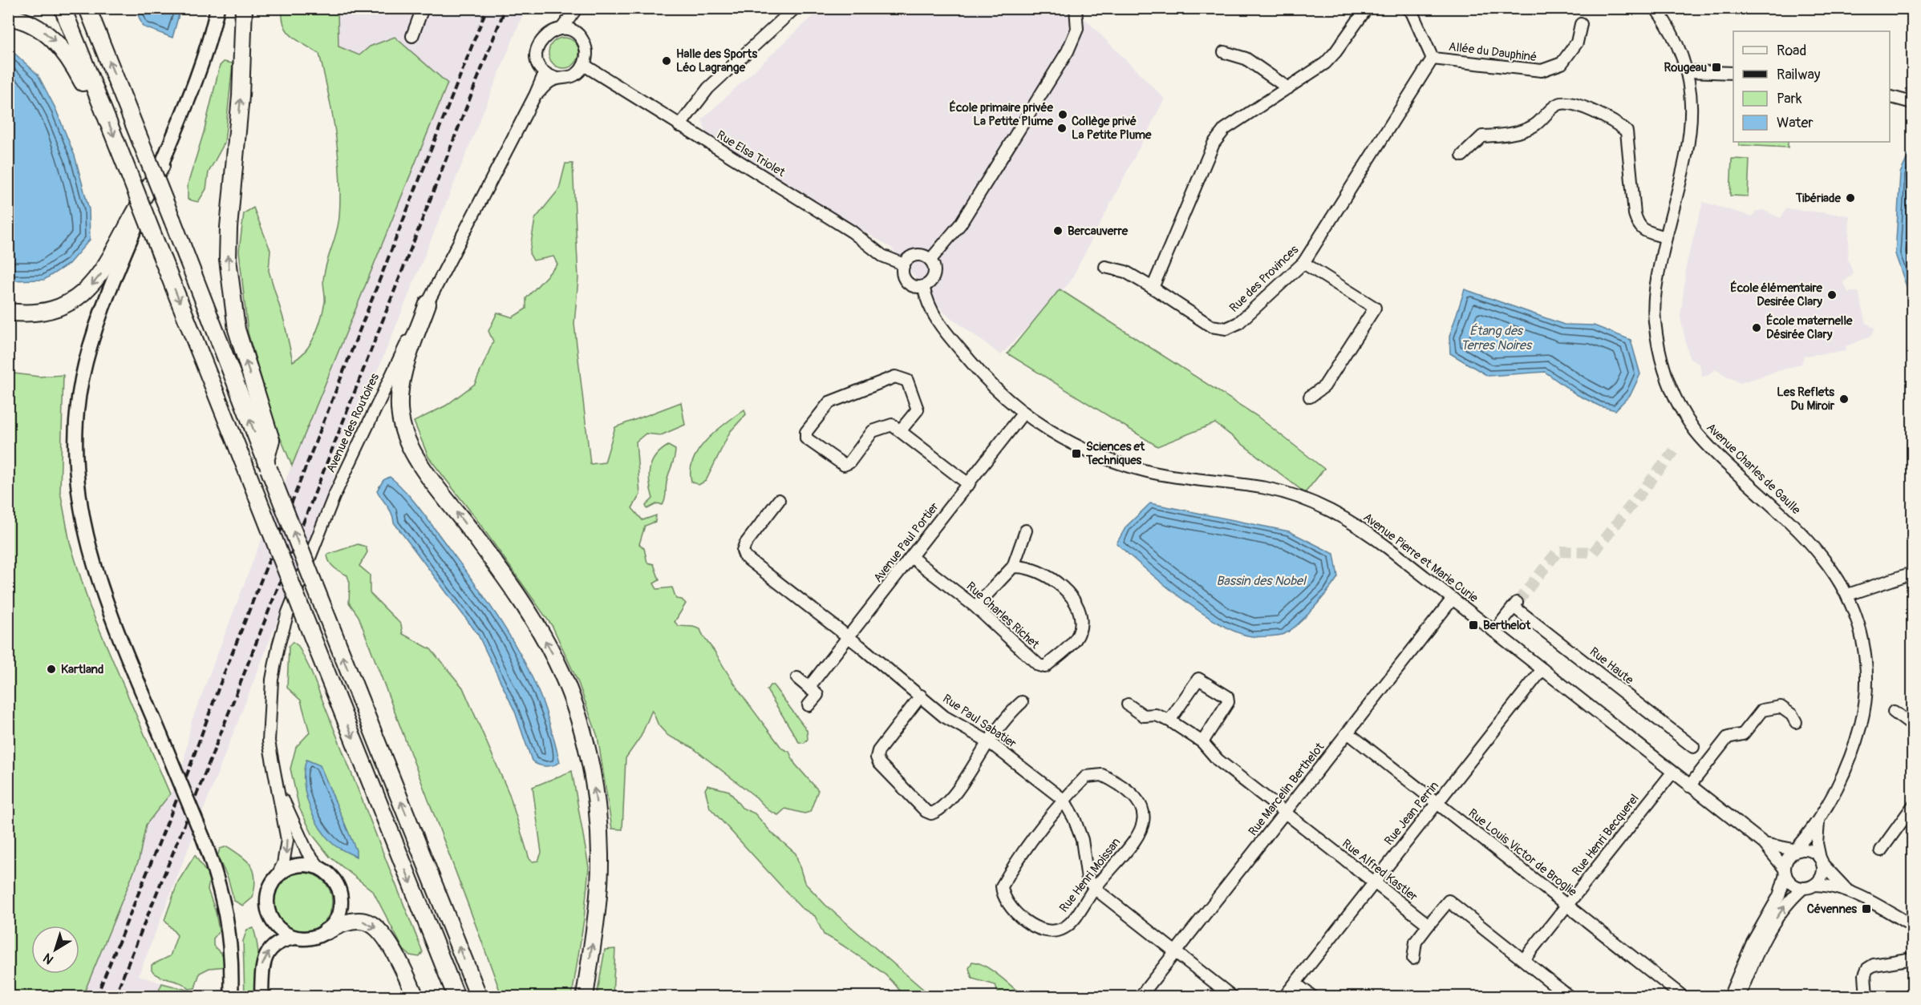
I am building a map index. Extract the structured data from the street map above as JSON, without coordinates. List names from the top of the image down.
{
  "streets": {
    "street": [
      "Allée du Dauphiné",
      "Rue Elsa Triolet",
      "Rue des Provinces",
      "Avenue des Routoires",
      "Avenue Charles de Gaulle",
      "Avenue Paul Portier",
      "Avenue Pierre et Marie Curie",
      "Rue Charles Richet",
      "Rue Haute",
      "Rue Paul Sabatier",
      "Rue Marcelin Berthelot",
      "Rue Jean Perrin",
      "Rue Henri Becquerel",
      "Rue Louis Victor de Broglie",
      "Rue Alfred Kastler",
      "Rue Henri Moissan"
    ]
  },
  "crossings": [
    ["Allée du Dauphiné", "Rue des Provinces"],
    ["Rue Elsa Triolet", "Avenue des Routoires"],
    ["Rue Elsa Triolet", "Avenue Pierre et Marie Curie"],
    ["Avenue Charles de Gaulle", "Avenue Pierre et Marie Curie"],
    ["Avenue Paul Portier", "Avenue Pierre et Marie Curie"],
    ["Avenue Paul Portier", "Rue Charles Richet"],
    ["Avenue Paul Portier", "Rue Paul Sabatier"],
    ["Avenue Pierre et Marie Curie", "Rue Haute"],
    ["Avenue Pierre et Marie Curie", "Rue Marcelin Berthelot"],
    ["Avenue Pierre et Marie Curie", "Rue Jean Perrin"],
    ["Avenue Pierre et Marie Curie", "Rue Henri Becquerel"],
    ["Rue Paul Sabatier", "Rue Henri Moissan"],
    ["Rue Marcelin Berthelot", "Rue Louis Victor de Broglie"],
    ["Rue Marcelin Berthelot", "Rue Alfred Kastler"],
    ["Rue Jean Perrin", "Rue Louis Victor de Broglie"],
    ["Rue Jean Perrin", "Rue Alfred Kastler"],
    ["Rue Henri Becquerel", "Rue Louis Victor de Broglie"]
  ],
  "water": ["Étang des Terres Noires", "Bassin des Nobel"],
  "places": {
    "other": [
      "Halle des Sports Léo Lagrange",
      "École primaire privée La Petite Plume",
      "Collège privé La Petite Plume",
      "Tibériade",
      "Bercauverre",
      "École élémentaire Desirée Clary",
      "École maternelle Désirée Clary",
      "Les Reflets Du Miroir",
      "Kartland"
    ],
    "transit": [
      "Rougeau",
      "Sciences et Techniques",
      "Berthelot",
      "Cévennes"
    ]
  },
  "legend": [
    "Road",
    "Railway",
    "Park",
    "Water"
  ],
  "north": "bottom left"
}
